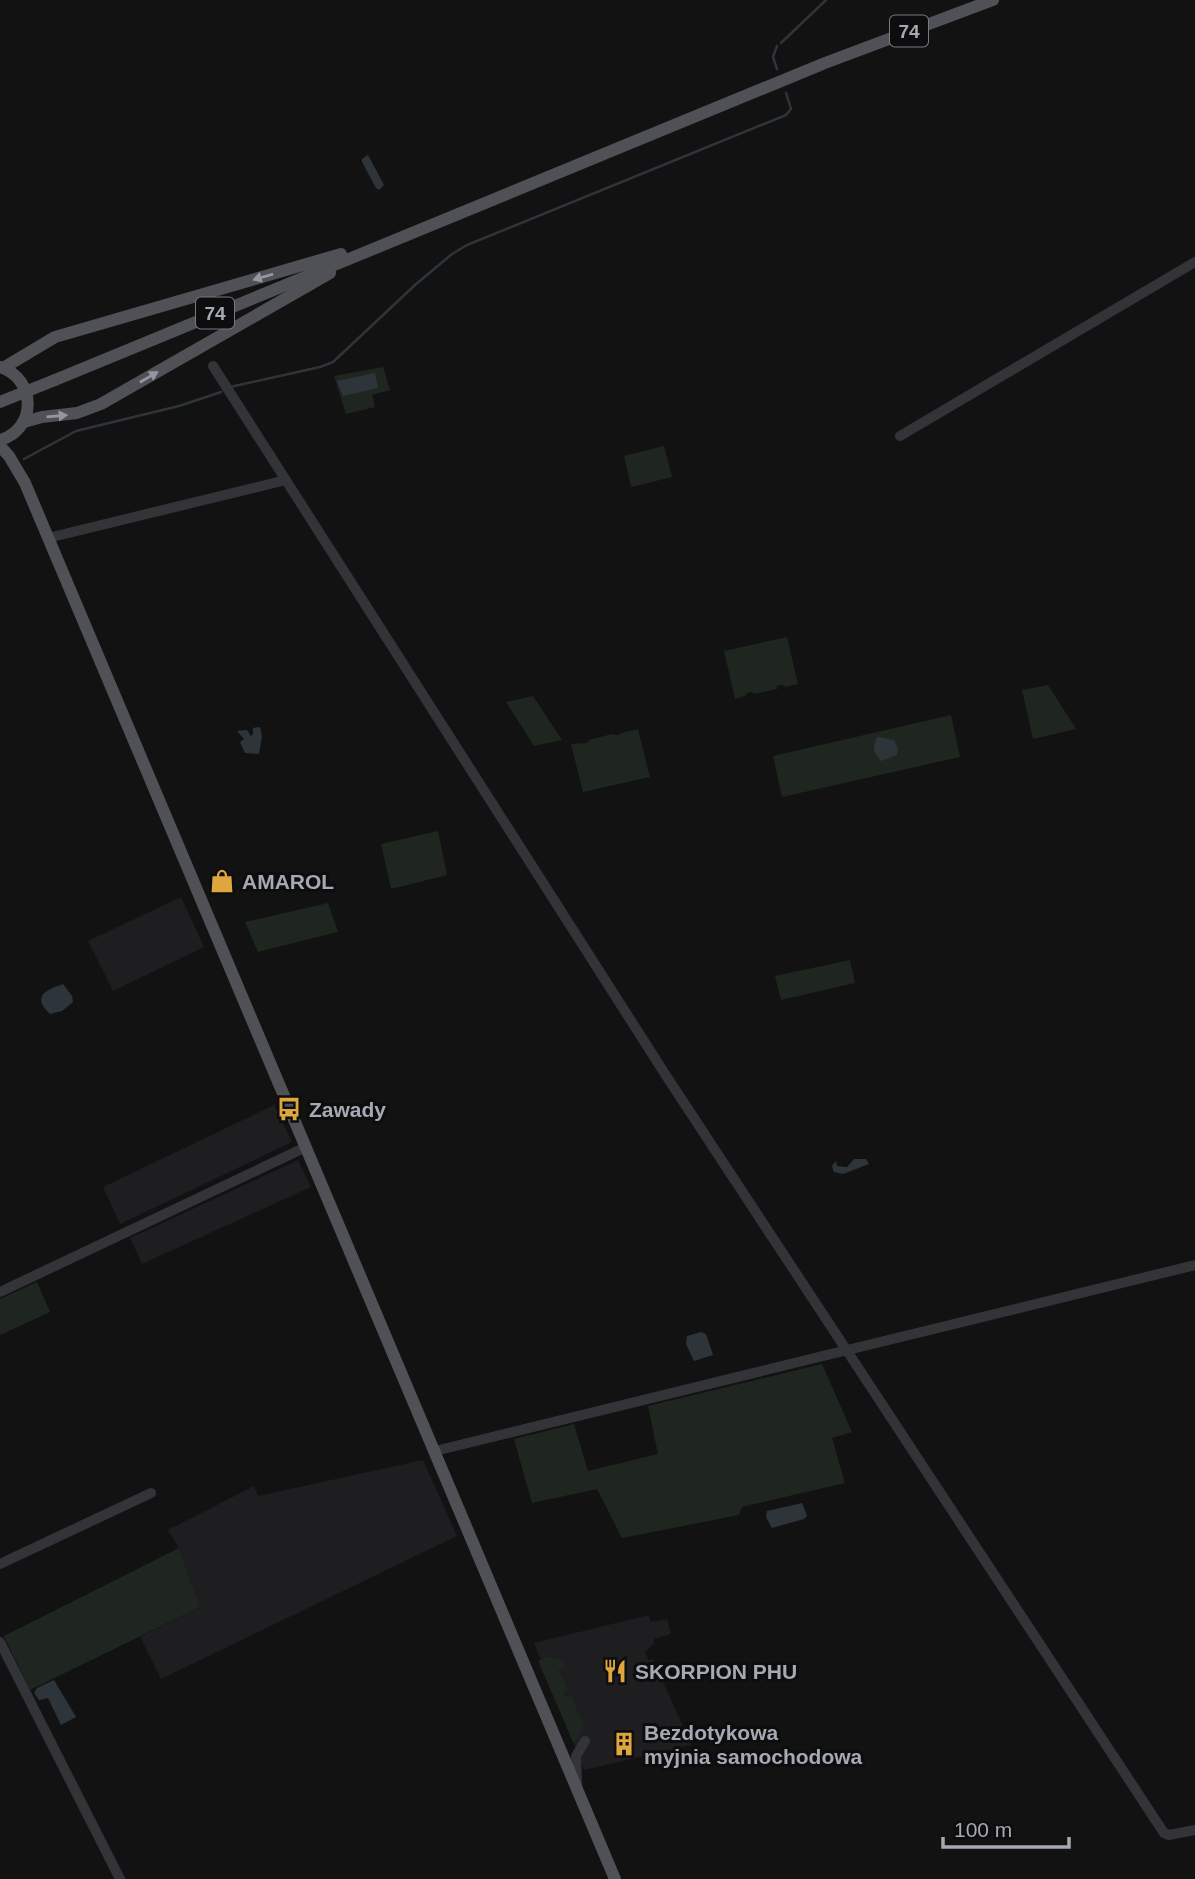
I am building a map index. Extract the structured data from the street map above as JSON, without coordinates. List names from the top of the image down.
{
  "streets": {
    "main road": ["74"]
  },
  "places": {
    "shop": ["AMAROL"],
    "bus stop": ["Zawady"],
    "restaurant": ["SKORPION PHU"],
    "building": ["Bezdotykowa myjnia samochodowa"]
  },
  "scale_bar": "100 m"
}
